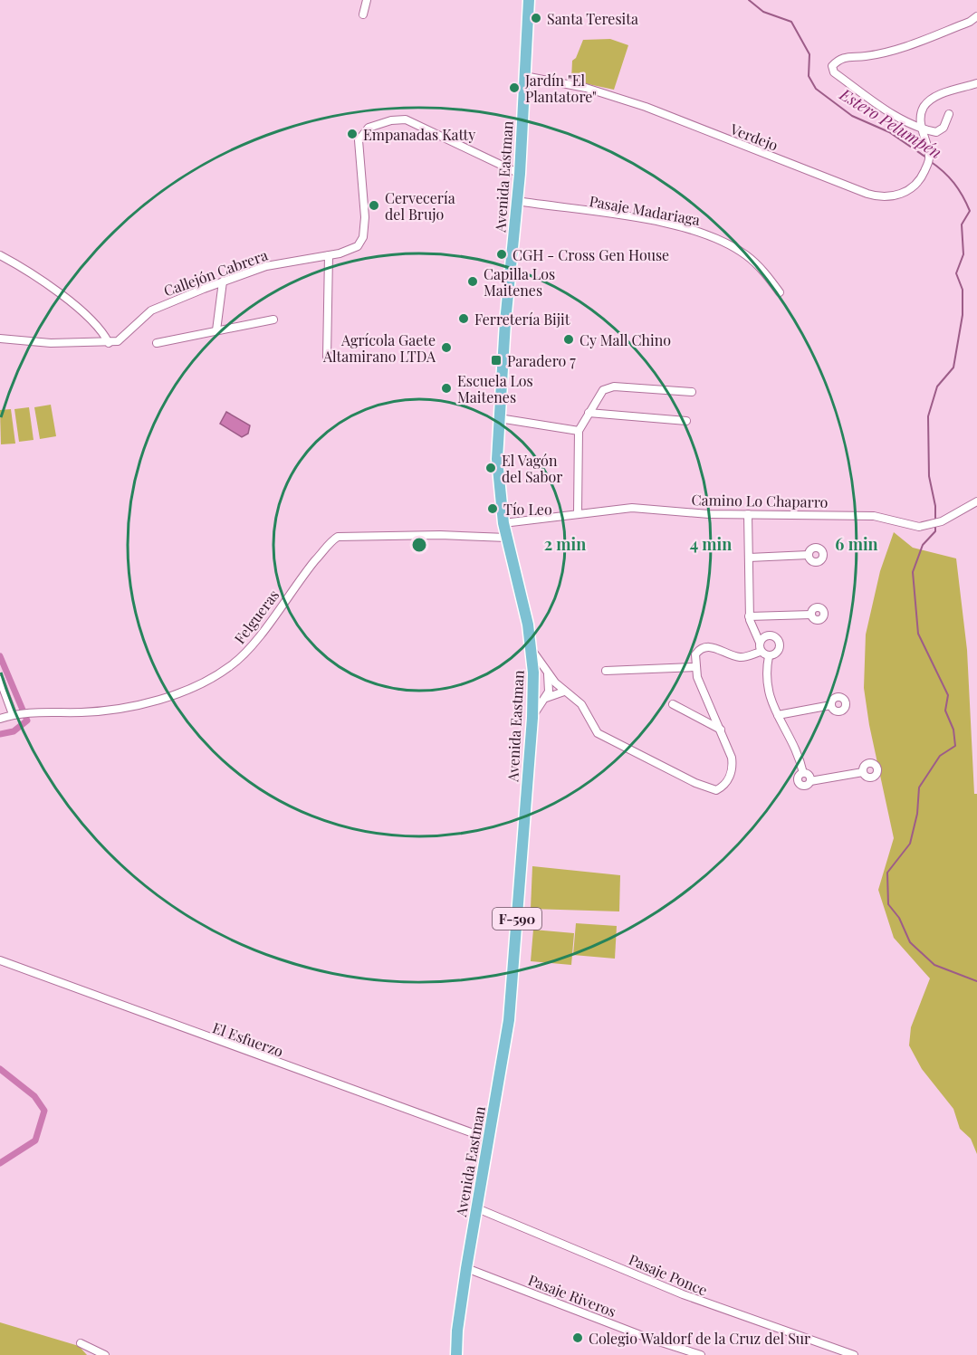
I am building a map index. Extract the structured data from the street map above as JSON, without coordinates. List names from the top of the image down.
{
  "streets": {
    "main road": ["Avenida Eastman", "F-590"],
    "street": [
      "Verdejo",
      "Pasaje Madariaga",
      "Callejón Cabrera",
      "Camino Lo Chaparro",
      "Felgueras",
      "El Esfuerzo",
      "Pasaje Ponce",
      "Pasaje Riveros"
    ]
  },
  "crossings": [
    ["Verdejo", "Avenida Eastman"],
    ["Avenida Eastman", "Pasaje Madariaga"],
    ["Avenida Eastman", "Callejón Cabrera"],
    ["Avenida Eastman", "Camino Lo Chaparro"],
    ["Avenida Eastman", "Felgueras"],
    ["Avenida Eastman", "El Esfuerzo"],
    ["Avenida Eastman", "Pasaje Ponce"],
    ["Avenida Eastman", "Pasaje Riveros"]
  ],
  "water": ["Estero Pelumpén"],
  "places": {
    "other": [
      "Santa Teresita",
      "Jardín \"El Plantatore\"",
      "Empanadas Katty",
      "Cervecería del Brujo",
      "CGH - Cross Gen House",
      "Capilla Los Maitenes",
      "Ferretería Bijit",
      "Cy Mall Chino",
      "Agrícola Gaete Altamirano LTDA",
      "Escuela Los Maitenes",
      "El Vagón del Sabor",
      "Tío Leo",
      "Colegio Waldorf de la Cruz del Sur"
    ],
    "transit": ["Paradero 7"]
  },
  "rings": ["2 min", "4 min", "6 min"]
}
